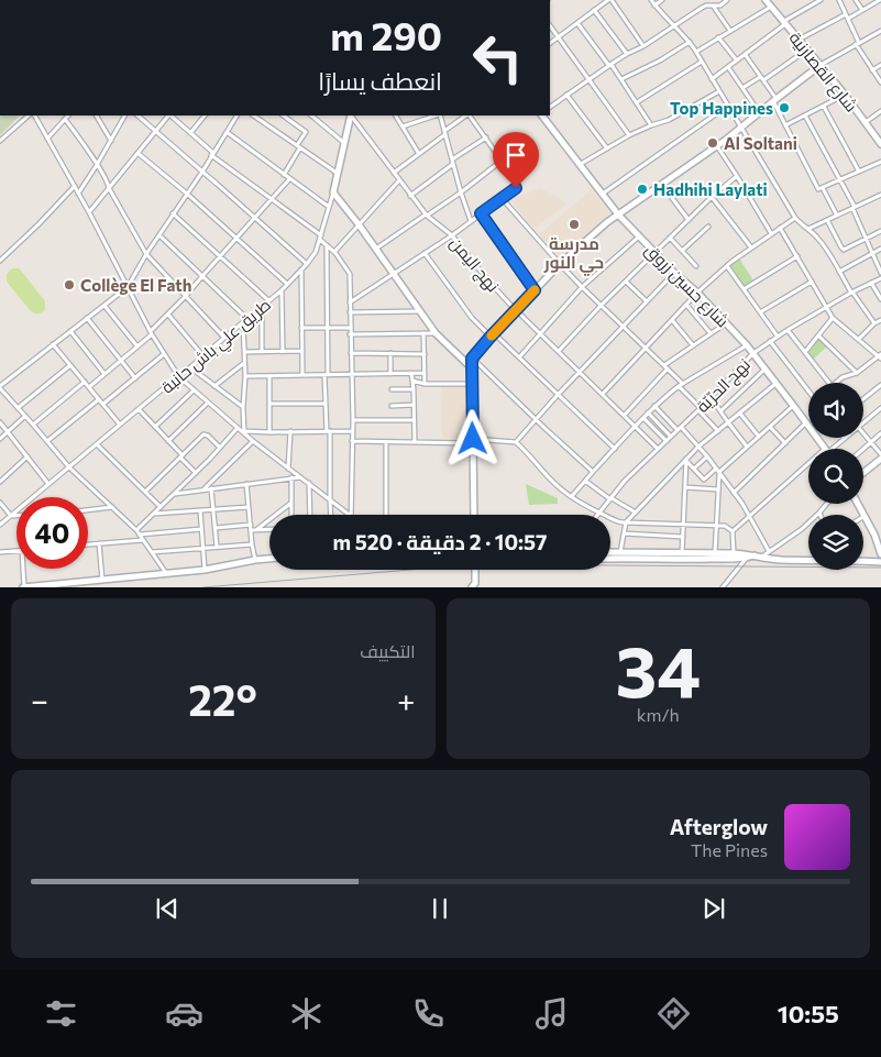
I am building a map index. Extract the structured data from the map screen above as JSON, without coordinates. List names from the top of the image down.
{
  "streets": {
    "street": [
      "شارع القصارنية",
      "نهج اليمن",
      "شارع حسين زروق",
      "طريق علي باش حانبة",
      "نهج الحرّيّة"
    ]
  },
  "crossings": [
    ["نهج اليمن", "طريق علي باش حانبة"],
    ["نهج اليمن", "نهج الحرّيّة"],
    ["شارع حسين زروق", "نهج الحرّيّة"]
  ],
  "places": [
    "Top Happines",
    "Al Soltani",
    "Hadhihi Laylati",
    "مدرسة حي النور",
    "Collège El Fath"
  ],
  "page": {
    "turn": ["290 m", "انعطف يسارًا"],
    "limit": "40",
    "trip": "10:57 · 2 دقيقة · 520 m",
    "tile": [
      ["34", "km/h"],
      "التكييف"
    ],
    "heat": ["−", "22°", "+"],
    "song": ["Afterglow", "The Pines"],
    "tabs": "10:55"
  }
}
